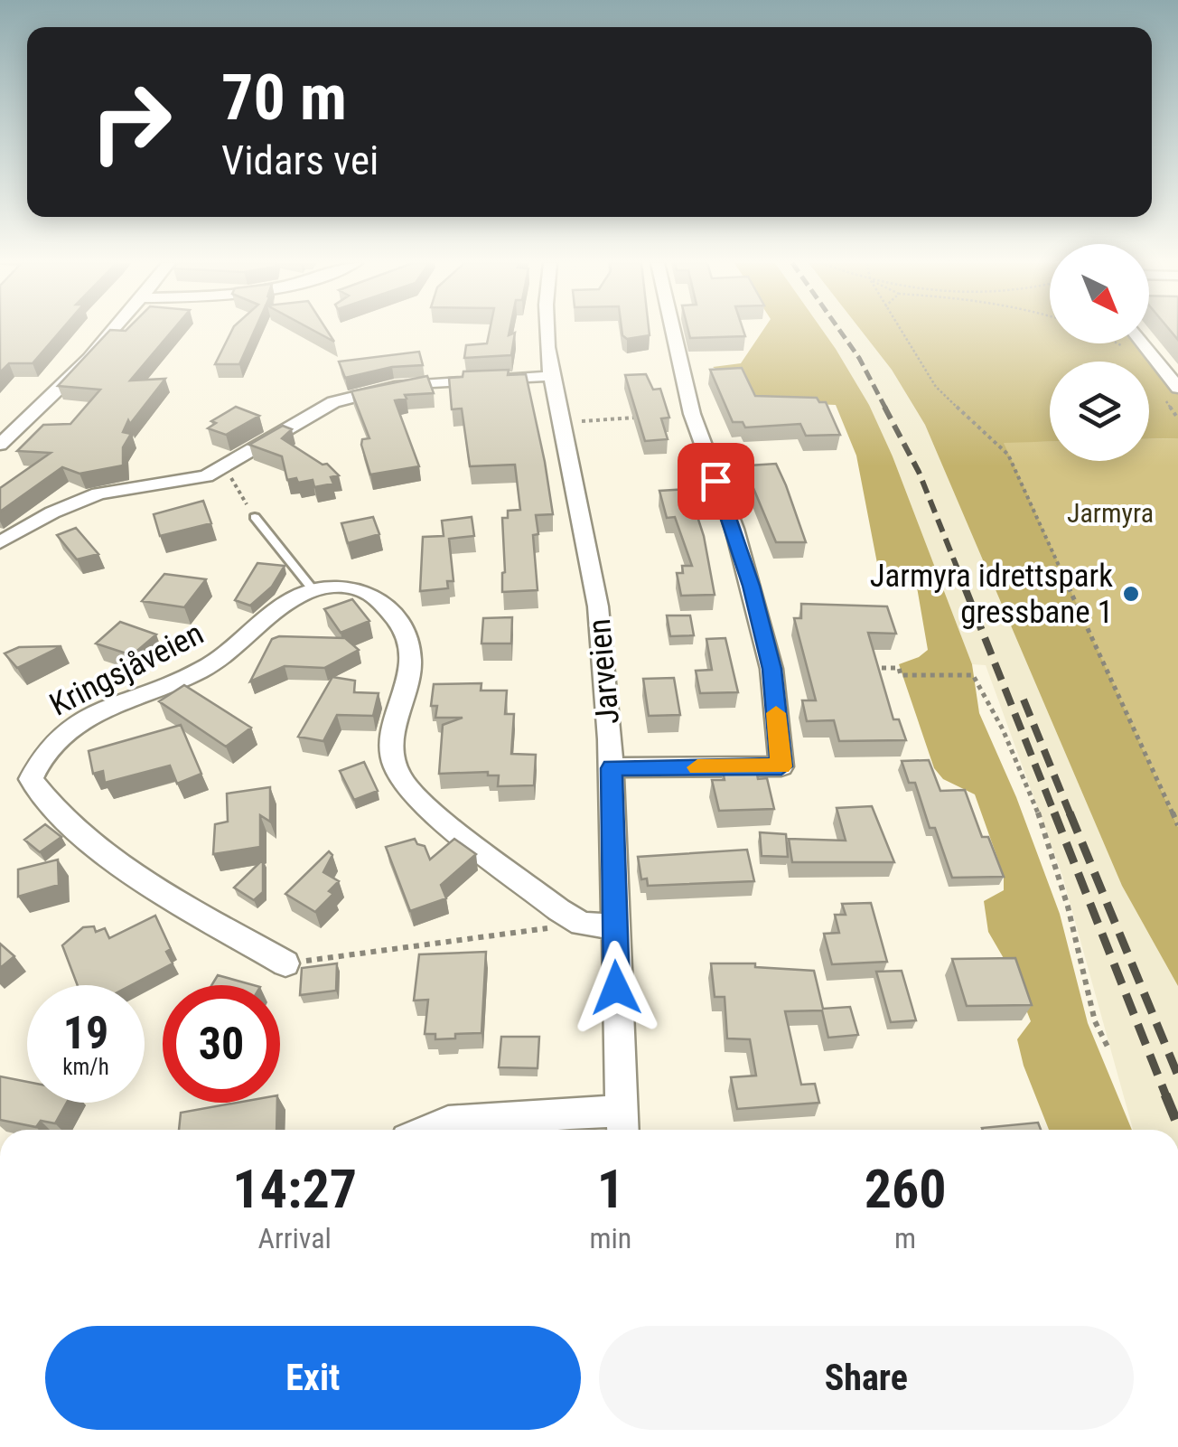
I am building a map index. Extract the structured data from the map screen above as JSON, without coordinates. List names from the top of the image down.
{
  "streets": {
    "street": ["Kringsjåveien", "Jarveien"]
  },
  "parks": ["Jarmyra"],
  "places": ["Jarmyra idrettspark gressbane 1"],
  "north": "bottom right",
  "page": {
    "turn": ["70 m", "Vidars vei"],
    "speed": "19 km/h",
    "limit": "30",
    "eta": [
      "14:27",
      "Arrival",
      "1",
      "min",
      "260",
      "m"
    ],
    "buttons": ["Exit", "Share"]
  }
}
